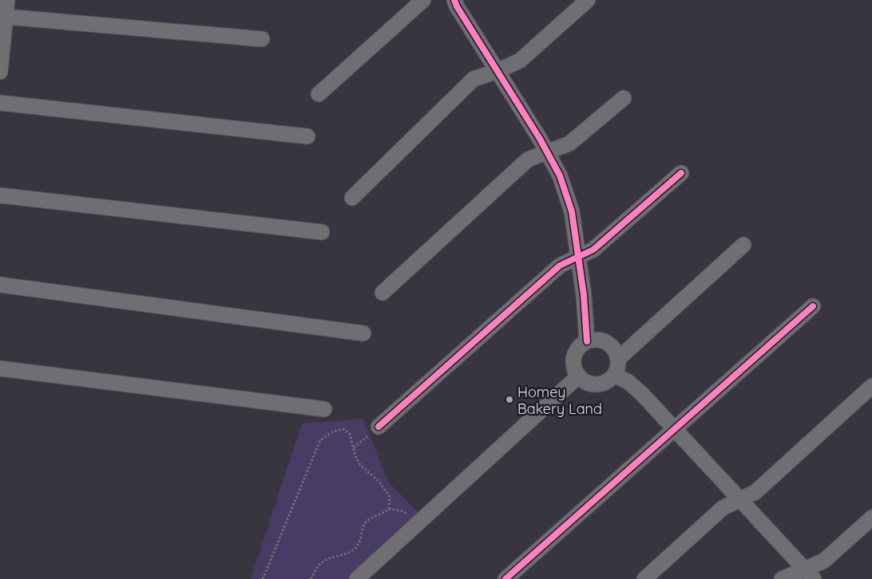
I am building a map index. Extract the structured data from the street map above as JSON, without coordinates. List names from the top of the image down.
{
  "places": ["Homey Bakery Land"]
}
